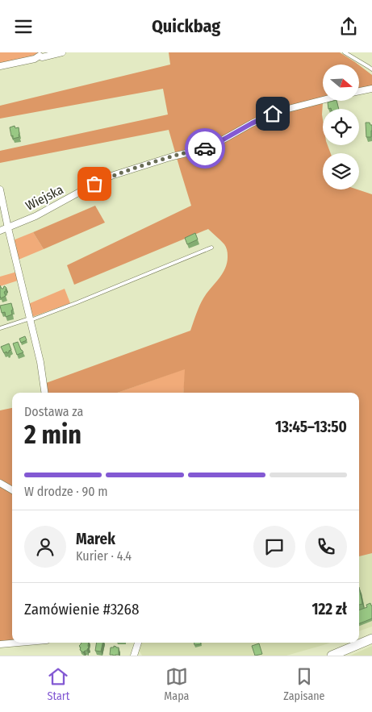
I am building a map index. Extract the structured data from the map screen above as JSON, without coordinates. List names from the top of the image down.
{
  "streets": {
    "street": ["Wiejska"]
  },
  "north": "right",
  "page": {
    "header": "Quickbag",
    "heading": ["2 min", "Dostawa za", "13:45–13:50"],
    "panel": [
      "Marek",
      "Kurier · 4.4",
      "Zamówienie #3268",
      "122 zł"
    ],
    "bar": "W drodze · 90 m",
    "tabs": ["Start", "Mapa", "Zapisane"]
  }
}
